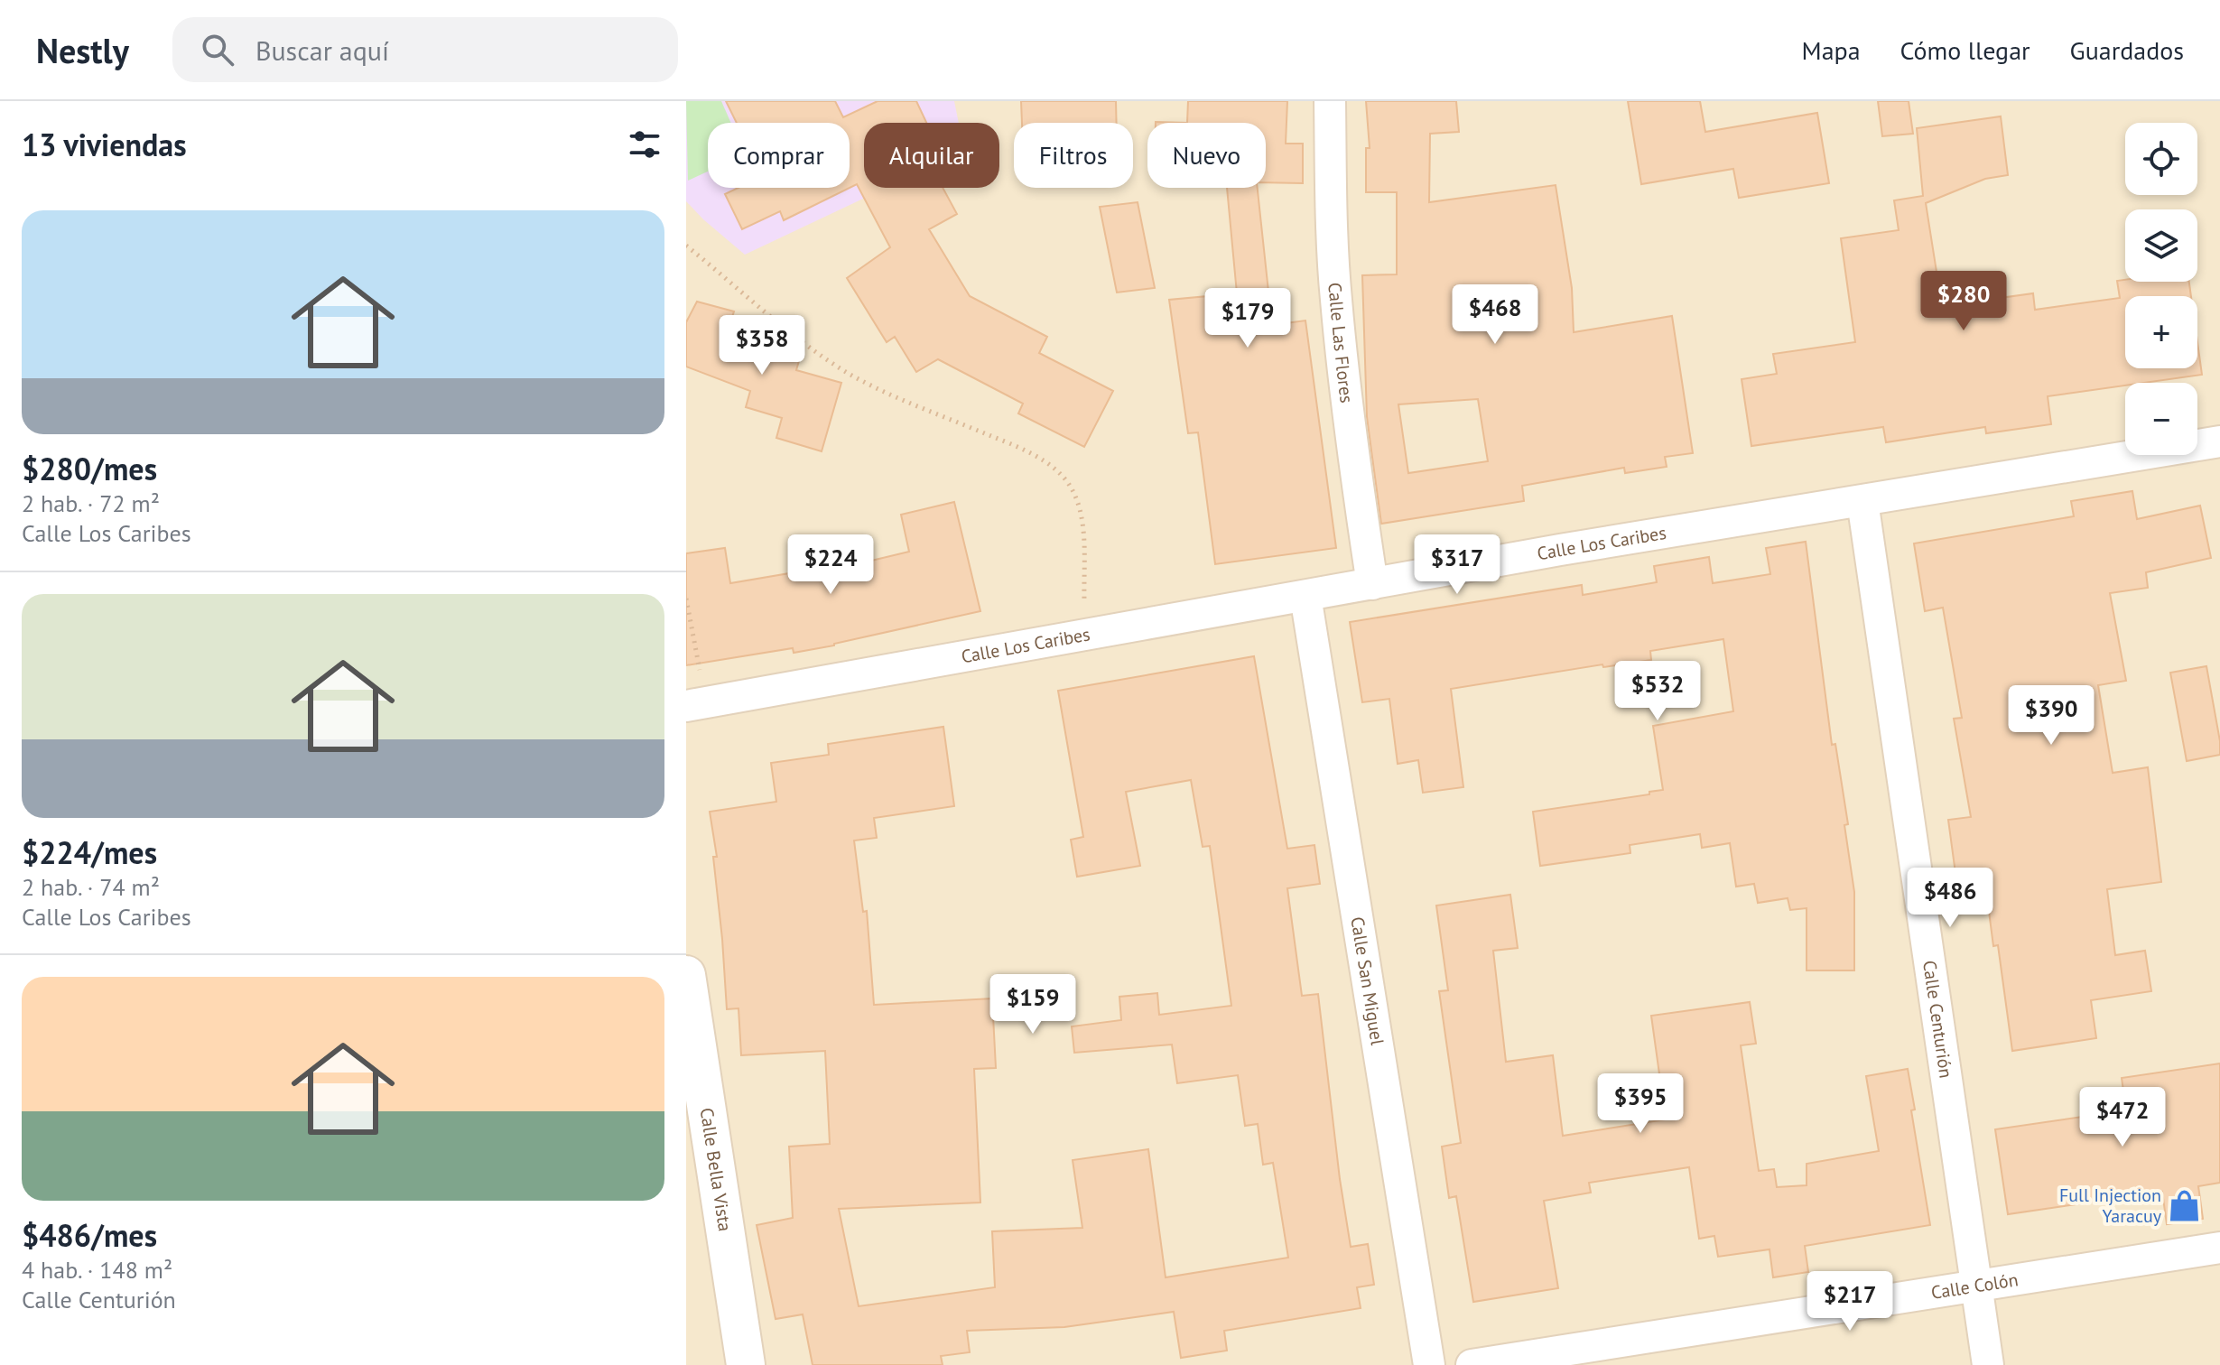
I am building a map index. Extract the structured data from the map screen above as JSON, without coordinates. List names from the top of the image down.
{
  "streets": {
    "street": [
      "Calle Las Flores",
      "Calle Los Caribes",
      "Calle San Miguel",
      "Calle Centurión",
      "Calle Bella Vista",
      "Calle Colón"
    ]
  },
  "crossings": [
    ["Calle Las Flores", "Calle Los Caribes"],
    ["Calle Los Caribes", "Calle San Miguel"],
    ["Calle Los Caribes", "Calle Centurión"],
    ["Calle Centurión", "Calle Colón"]
  ],
  "places": {
    "shop": ["Full Injection Yaracuy"]
  },
  "page": {
    "header": "Nestly",
    "search": "Buscar aquí",
    "nav": ["Mapa", "Cómo llegar", "Guardados"],
    "heading": "13 viviendas",
    "map_buttons": ["+", "−"],
    "chip": [
      "Comprar",
      "Alquilar",
      "Filtros",
      "Nuevo"
    ],
    "list": [
      {
        "name": "$280/mes",
        "note": "2 hab. · 72 m² · Calle Los Caribes"
      },
      {
        "name": "$224/mes",
        "note": "2 hab. · 74 m² · Calle Los Caribes"
      },
      {
        "name": "$486/mes",
        "note": "4 hab. · 148 m² · Calle Centurión"
      }
    ],
    "price": [
      "$280",
      "$468",
      "$179",
      "$358",
      "$224",
      "$317",
      "$532",
      "$390",
      "$486",
      "$159",
      "$395",
      "$472",
      "$217"
    ]
  }
}
